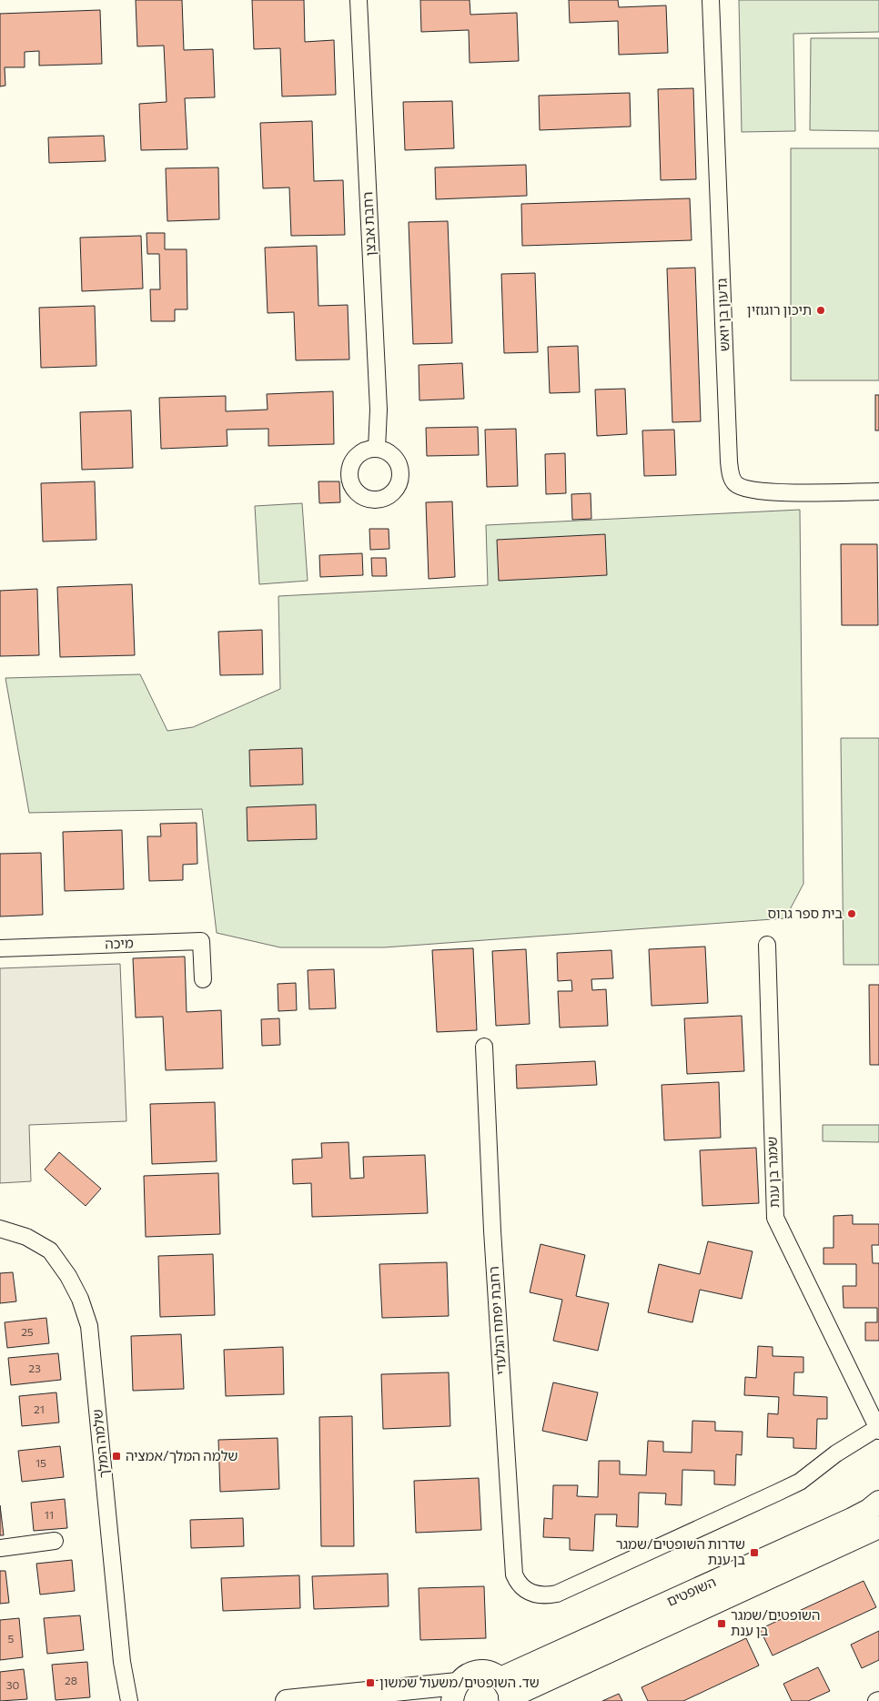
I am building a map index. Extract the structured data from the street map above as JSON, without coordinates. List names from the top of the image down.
{
  "streets": {
    "street": [
      "רחבת אבצן",
      "גדעון בן יואש",
      "מיכה",
      "שמגר בן ענת",
      "רחבת יפתח הגלעדי",
      "שלמה המלך",
      "השופטים"
    ]
  },
  "crossings": [
    ["שמגר בן ענת", "רחבת יפתח הגלעדי"]
  ],
  "places": {
    "other": ["תיכון רוגוזין", "בית ספר גרוס"],
    "transit": [
      "שלמה המלך/אמציה",
      "שדרות השופטים/שמגר בן ענת",
      "השופטים/שמגר בן ענת",
      "שד. השופטים/משעול שמשון"
    ]
  },
  "house_numbers": [
    "25",
    "23",
    "21",
    "15",
    "11",
    "5",
    "28",
    "30"
  ]
}
